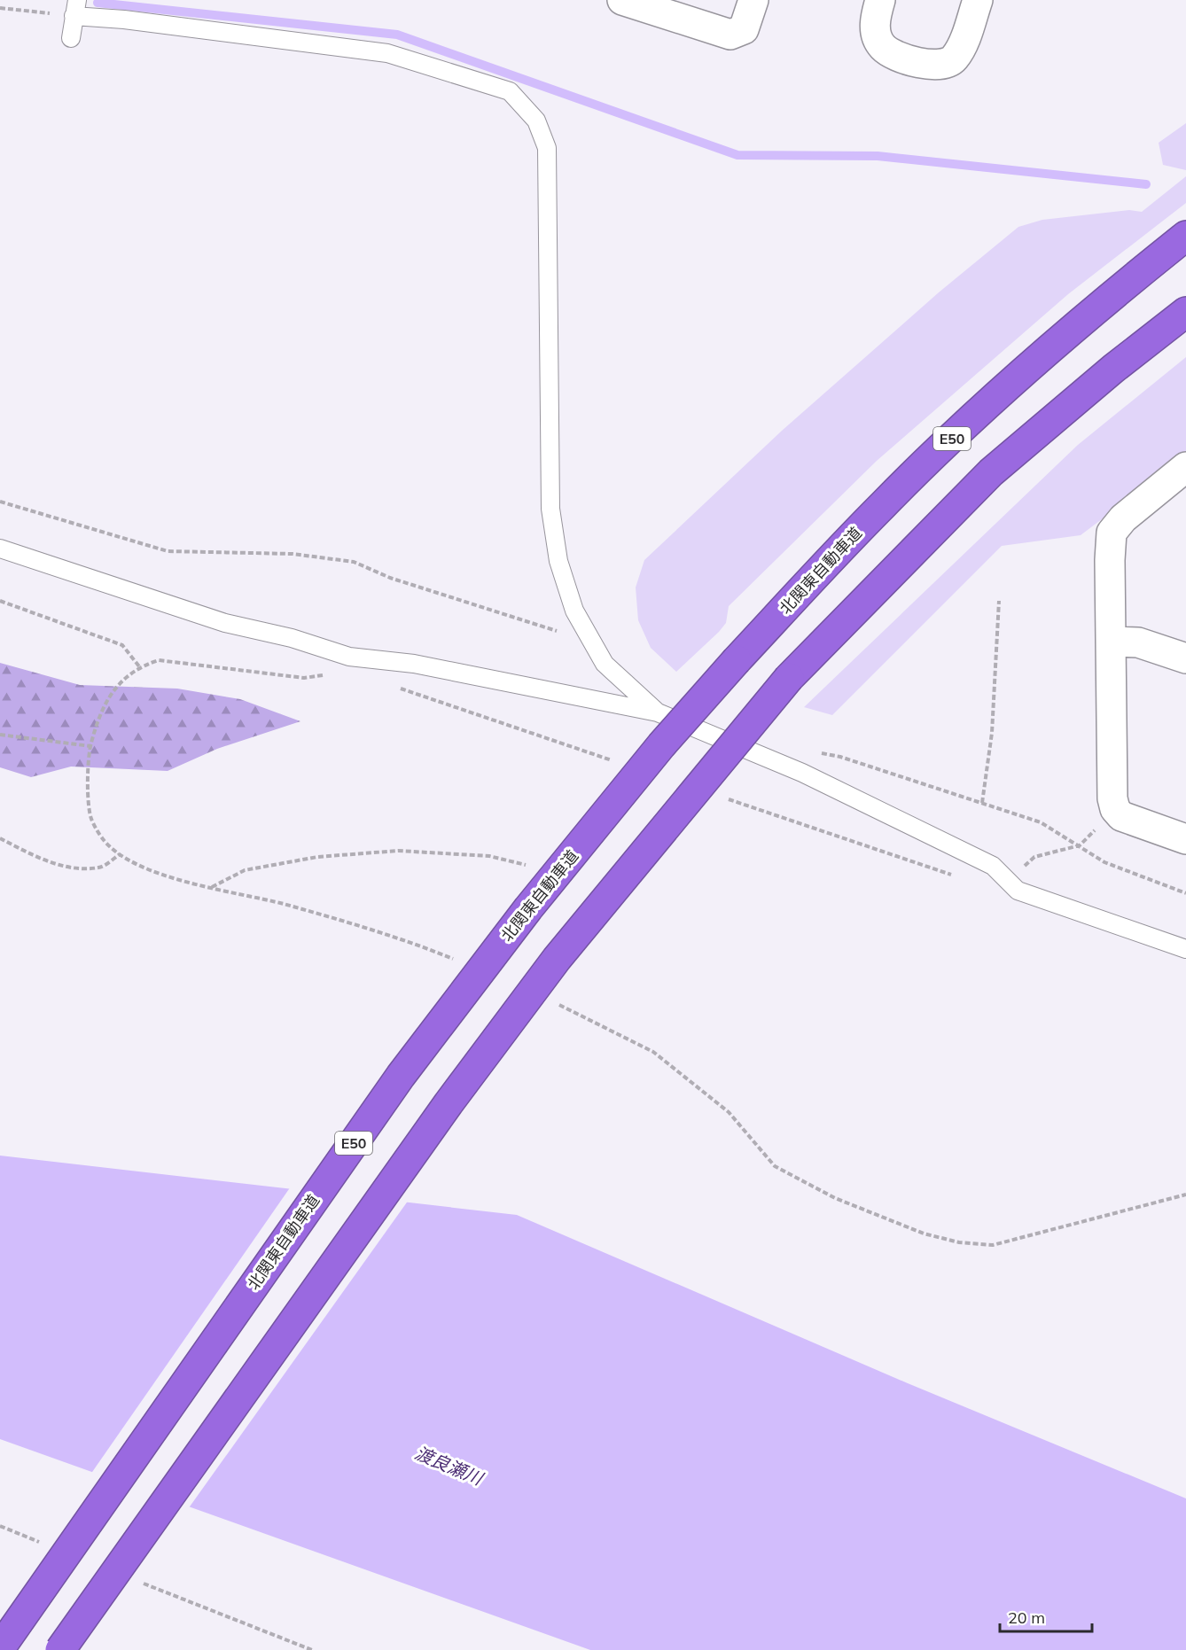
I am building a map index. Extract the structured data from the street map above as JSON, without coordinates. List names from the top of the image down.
{
  "streets": {
    "highway": ["E50", "北関東自動車道"]
  },
  "water": ["渡良瀬川"],
  "scale_bar": "20 m"
}
